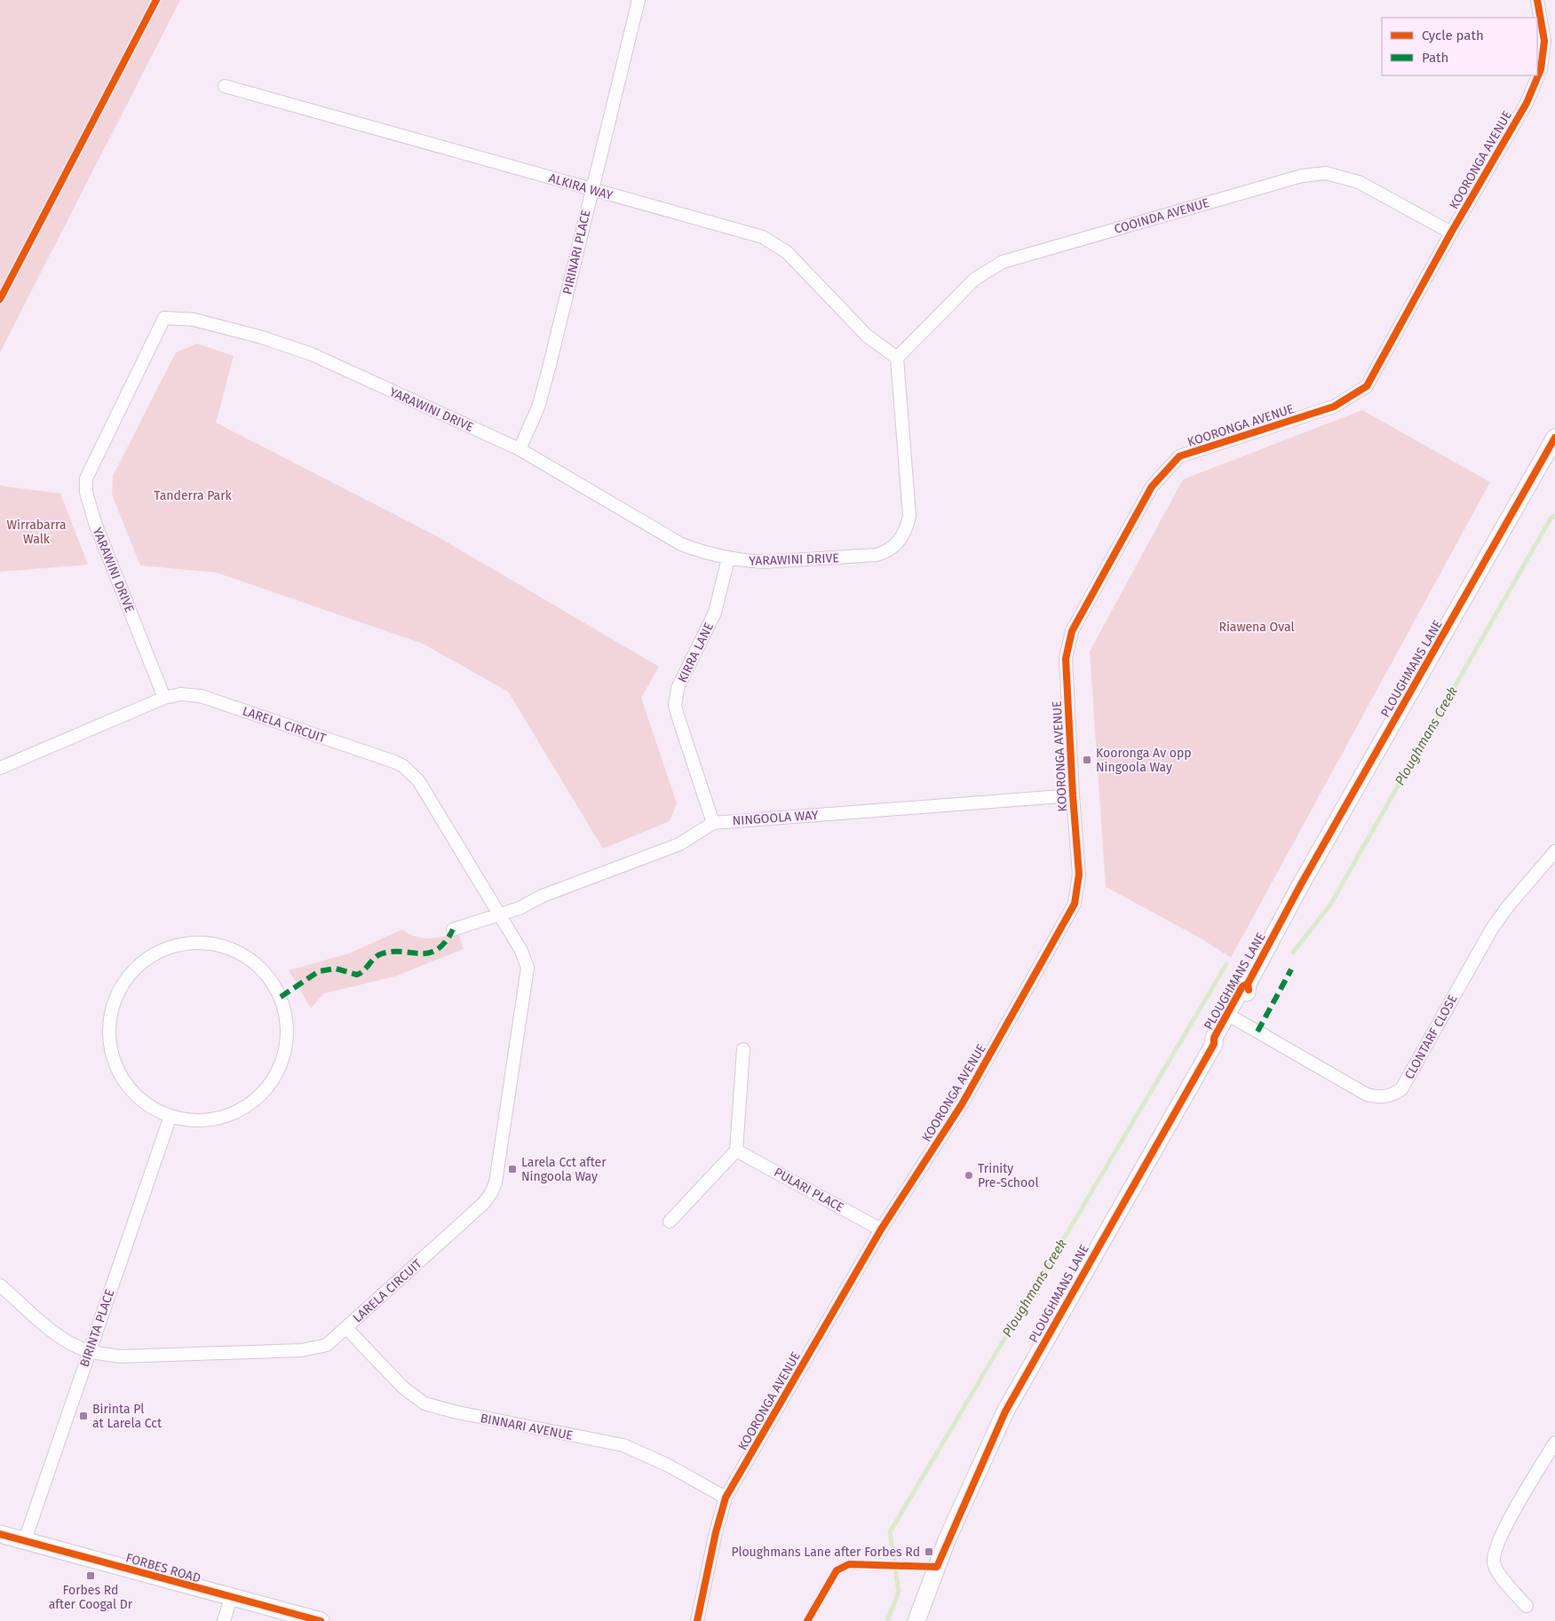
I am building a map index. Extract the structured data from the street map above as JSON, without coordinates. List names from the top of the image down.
{
  "streets": {
    "street": [
      "KOORONGA AVENUE",
      "ALKIRA WAY",
      "COOINDA AVENUE",
      "PIRINARI PLACE",
      "YARAWINI DRIVE",
      "KIRRA LANE",
      "PLOUGHMANS LANE",
      "LARELA CIRCUIT",
      "NINGOOLA WAY",
      "CLONTARF CLOSE",
      "PULARI PLACE",
      "BIRINTA PLACE",
      "BINNARI AVENUE",
      "FORBES ROAD"
    ]
  },
  "crossings": [
    ["KOORONGA AVENUE", "COOINDA AVENUE"],
    ["KOORONGA AVENUE", "NINGOOLA WAY"],
    ["KOORONGA AVENUE", "PULARI PLACE"],
    ["KOORONGA AVENUE", "BINNARI AVENUE"],
    ["ALKIRA WAY", "COOINDA AVENUE"],
    ["ALKIRA WAY", "PIRINARI PLACE"],
    ["ALKIRA WAY", "YARAWINI DRIVE"],
    ["COOINDA AVENUE", "YARAWINI DRIVE"],
    ["PIRINARI PLACE", "YARAWINI DRIVE"],
    ["YARAWINI DRIVE", "KIRRA LANE"],
    ["YARAWINI DRIVE", "LARELA CIRCUIT"],
    ["KIRRA LANE", "NINGOOLA WAY"],
    ["PLOUGHMANS LANE", "CLONTARF CLOSE"],
    ["LARELA CIRCUIT", "NINGOOLA WAY"],
    ["LARELA CIRCUIT", "BIRINTA PLACE"],
    ["LARELA CIRCUIT", "BINNARI AVENUE"],
    ["BIRINTA PLACE", "FORBES ROAD"]
  ],
  "water": ["Ploughmans Creek"],
  "parks": ["Tanderra Park", "Wirrabarra Walk", "Riawena Oval"],
  "places": {
    "transit": [
      "Kooronga Av opp Ningoola Way",
      "Larela Cct after Ningoola Way",
      "Birinta Pl at Larela Cct",
      "Ploughmans Lane after Forbes Rd",
      "Forbes Rd after Coogal Dr"
    ],
    "other": ["Trinity Pre-School"]
  },
  "legend": ["Cycle path", "Path"]
}
